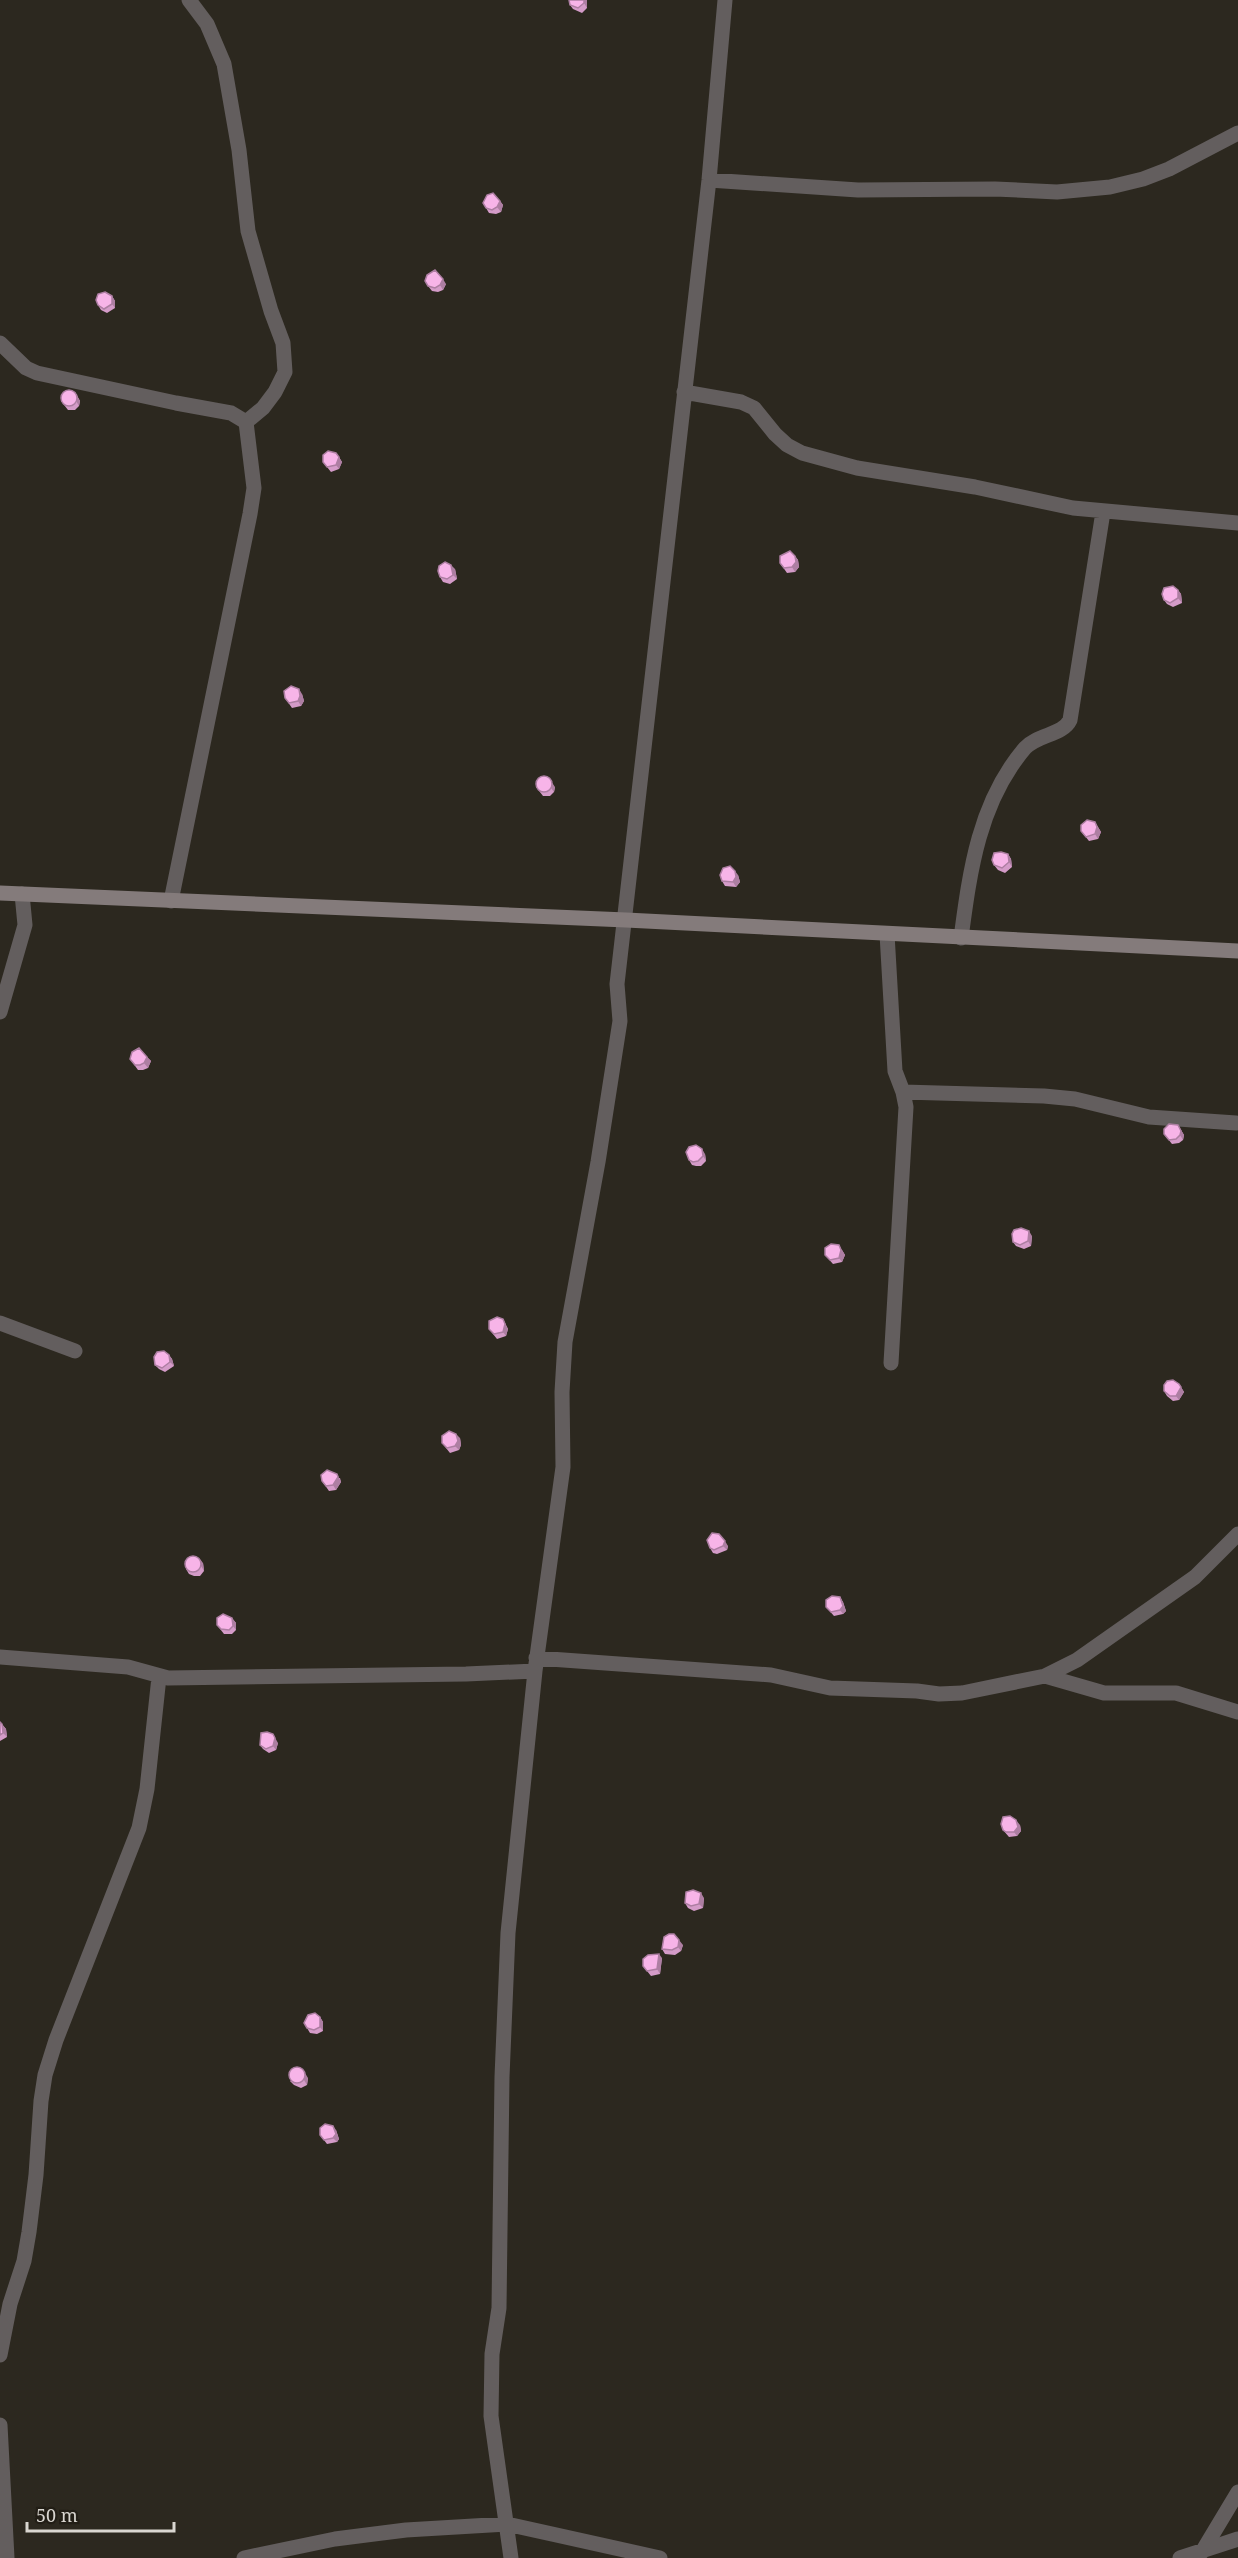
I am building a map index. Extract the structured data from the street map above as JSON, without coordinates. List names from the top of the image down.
{
  "scale_bar": "50 m"
}
